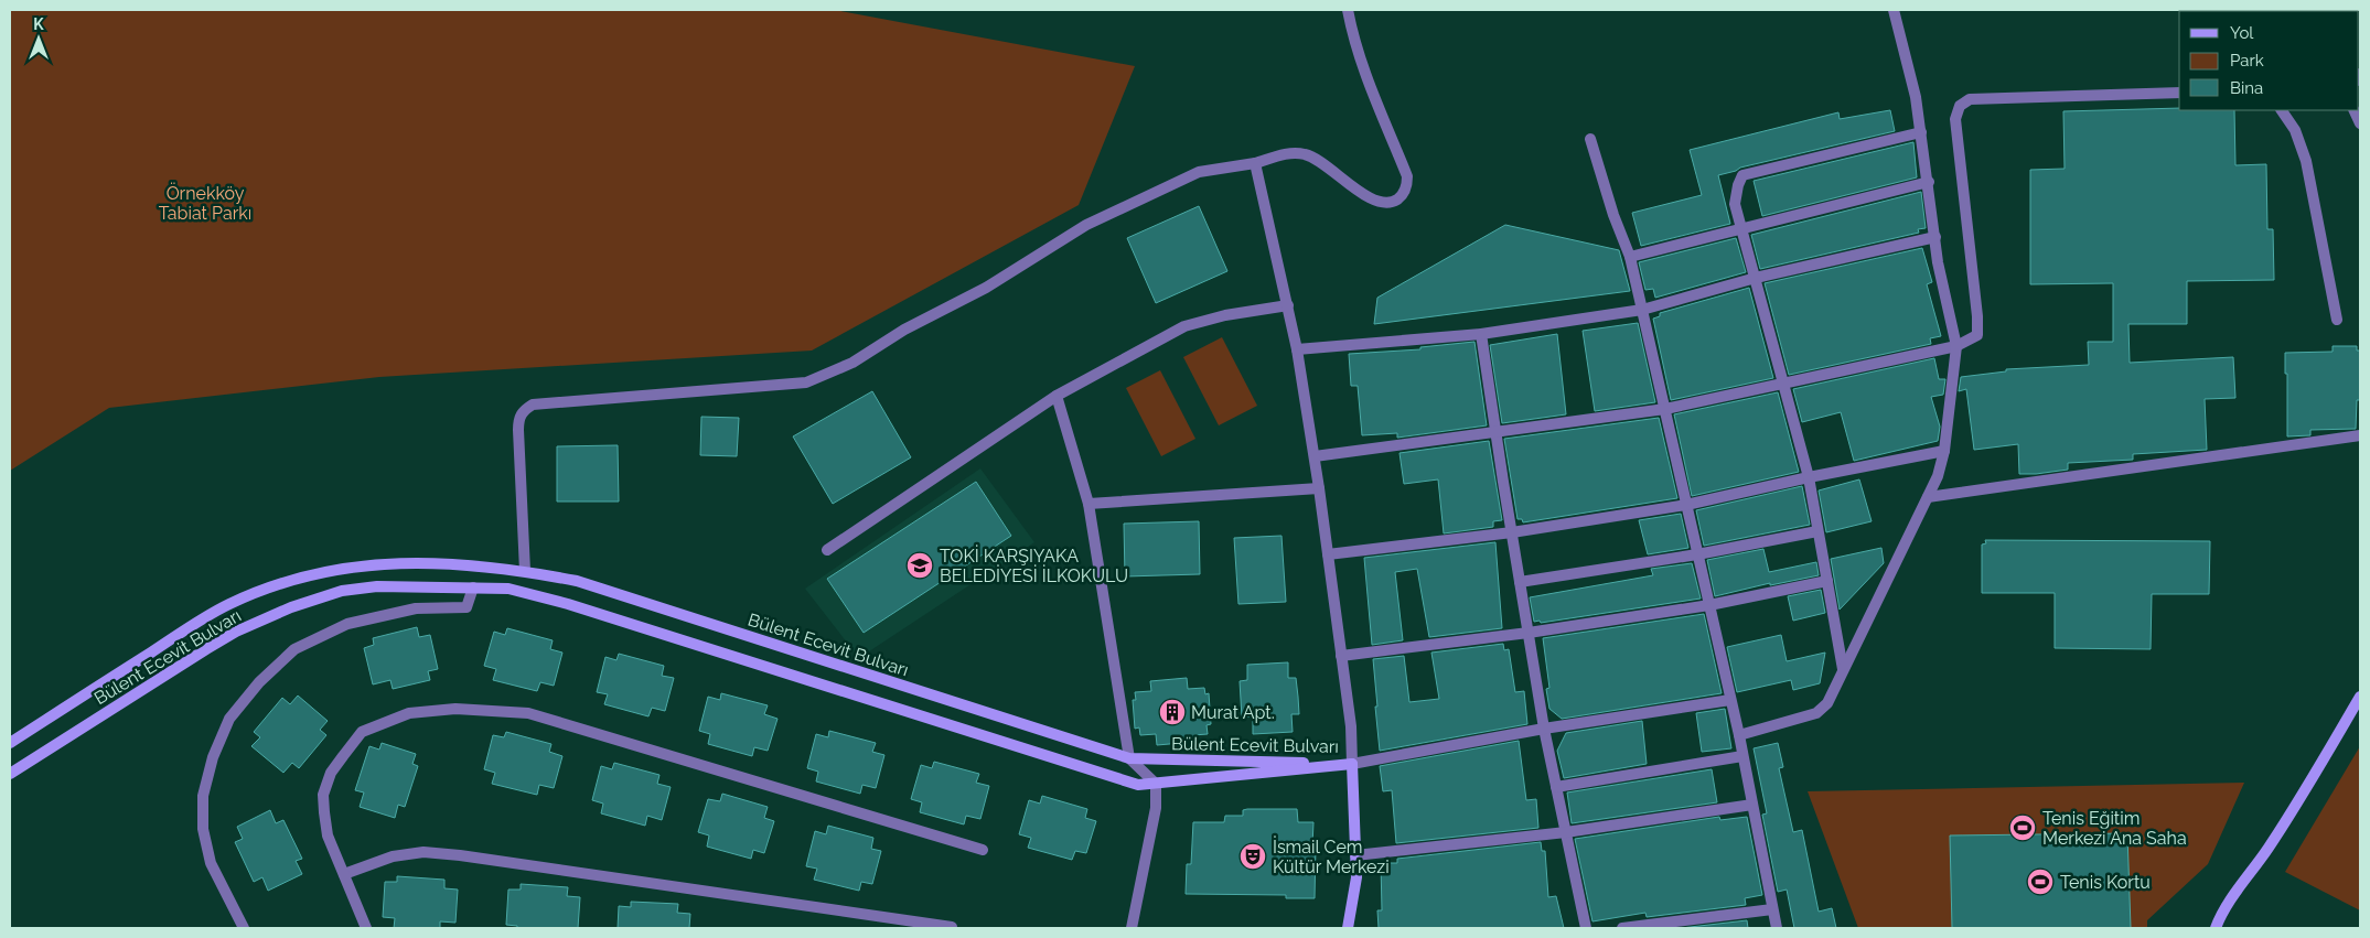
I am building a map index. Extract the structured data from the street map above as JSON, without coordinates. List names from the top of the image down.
{
  "streets": {
    "street": ["Bülent Ecevit Bulvarı"]
  },
  "parks": ["Örnekköy Tabiat Parkı"],
  "places": {
    "school or university": ["TOKİ KARŞIYAKA BELEDİYESİ İLKOKULU"],
    "building": ["Murat Apt."],
    "sports": ["Tenis Eğitim Merkezi Ana Saha", "Tenis Kortu"],
    "theatre": ["İsmail Cem Kültür Merkezi"]
  },
  "legend": ["Yol", "Park", "Bina"],
  "north": "top"
}
